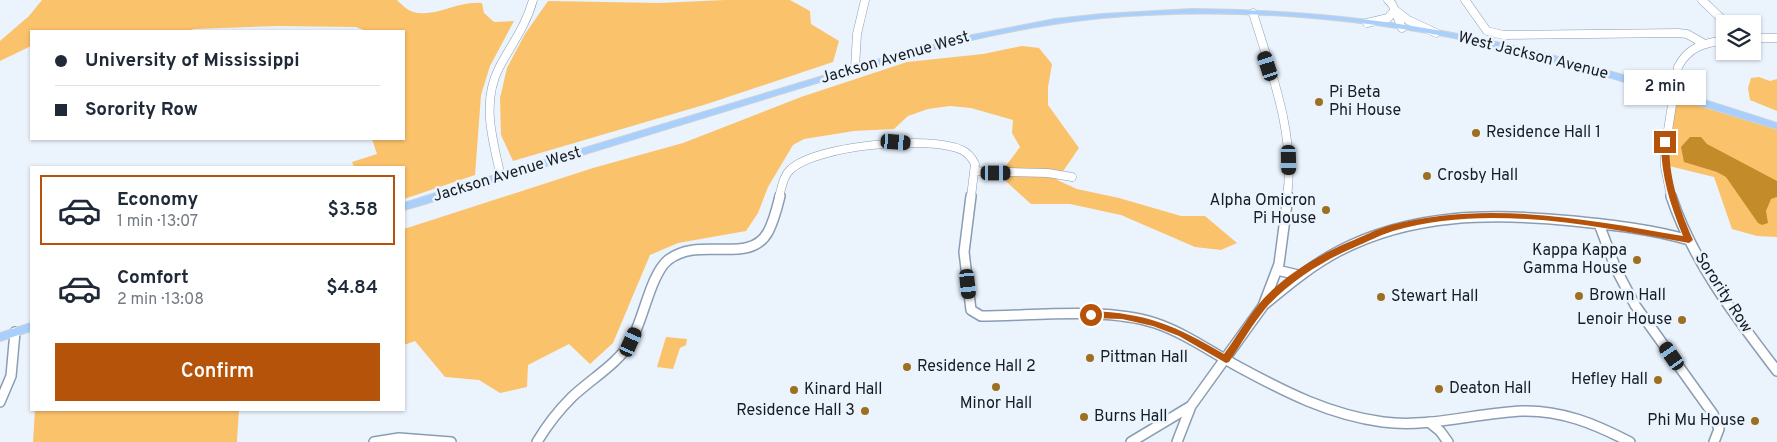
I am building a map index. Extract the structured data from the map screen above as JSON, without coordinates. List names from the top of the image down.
{
  "streets": {
    "main road": ["West Jackson Avenue", "Jackson Avenue West"],
    "street": ["Sorority Row"]
  },
  "crossings": [
    ["West Jackson Avenue", "Jackson Avenue West"],
    ["West Jackson Avenue", "Sorority Row"]
  ],
  "places": [
    "Pi Beta Phi House",
    "Residence Hall 1",
    "Crosby Hall",
    "Alpha Omicron Pi House",
    "Kappa Kappa Gamma House",
    "Brown Hall",
    "Stewart Hall",
    "Lenoir House",
    "Pittman Hall",
    "Residence Hall 2",
    "Hefley Hall",
    "Minor Hall",
    "Deaton Hall",
    "Kinard Hall",
    "Residence Hall 3",
    "Burns Hall",
    "Phi Mu House"
  ],
  "page": {
    "banner": ["University of Mississippi", "Sorority Row"],
    "bubble": "2 min",
    "list": [
      {
        "name": "Economy",
        "note": "1 min · 13:07",
        "value": "$3.58"
      },
      {
        "name": "Comfort",
        "note": "2 min · 13:08",
        "value": "$4.84"
      }
    ],
    "buttons": "Confirm"
  }
}
